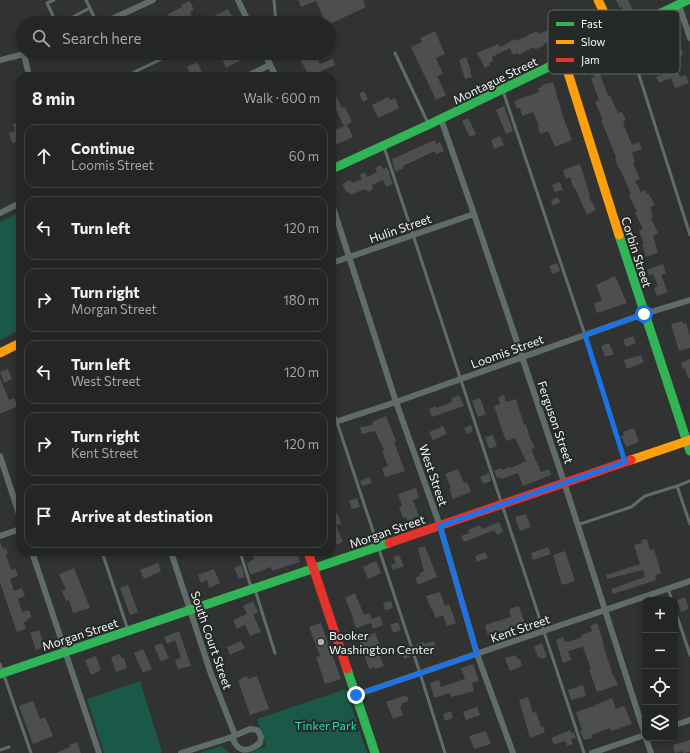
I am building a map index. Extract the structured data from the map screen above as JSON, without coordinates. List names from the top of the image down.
{
  "streets": {
    "main road": ["Montague Street", "Corbin Street", "Morgan Street"],
    "street": [
      "Hulin Street",
      "Loomis Street",
      "Ferguson Street",
      "West Street",
      "Kent Street",
      "South Court Street"
    ]
  },
  "crossings": [
    ["Montague Street", "Ferguson Street"],
    ["Hulin Street", "Ferguson Street"],
    ["Hulin Street", "West Street"],
    ["Corbin Street", "Loomis Street"],
    ["Corbin Street", "Morgan Street"],
    ["Loomis Street", "Ferguson Street"],
    ["Loomis Street", "West Street"],
    ["Ferguson Street", "Morgan Street"],
    ["Ferguson Street", "Kent Street"],
    ["West Street", "Morgan Street"],
    ["West Street", "Kent Street"],
    ["Morgan Street", "South Court Street"]
  ],
  "parks": ["Tinker Park"],
  "places": ["Booker Washington Center"],
  "legend": ["Fast", "Slow", "Jam"],
  "page": {
    "search": "Search here",
    "heading": ["8 min", "Walk · 600 m"],
    "list": [
      ["Continue", "Loomis Street", "60 m"],
      ["Turn left", "120 m"],
      ["Turn right", "Morgan Street", "180 m"],
      ["Turn left", "West Street", "120 m"],
      ["Turn right", "Kent Street", "120 m"],
      "Arrive at destination"
    ],
    "map_buttons": ["+", "−"]
  }
}
